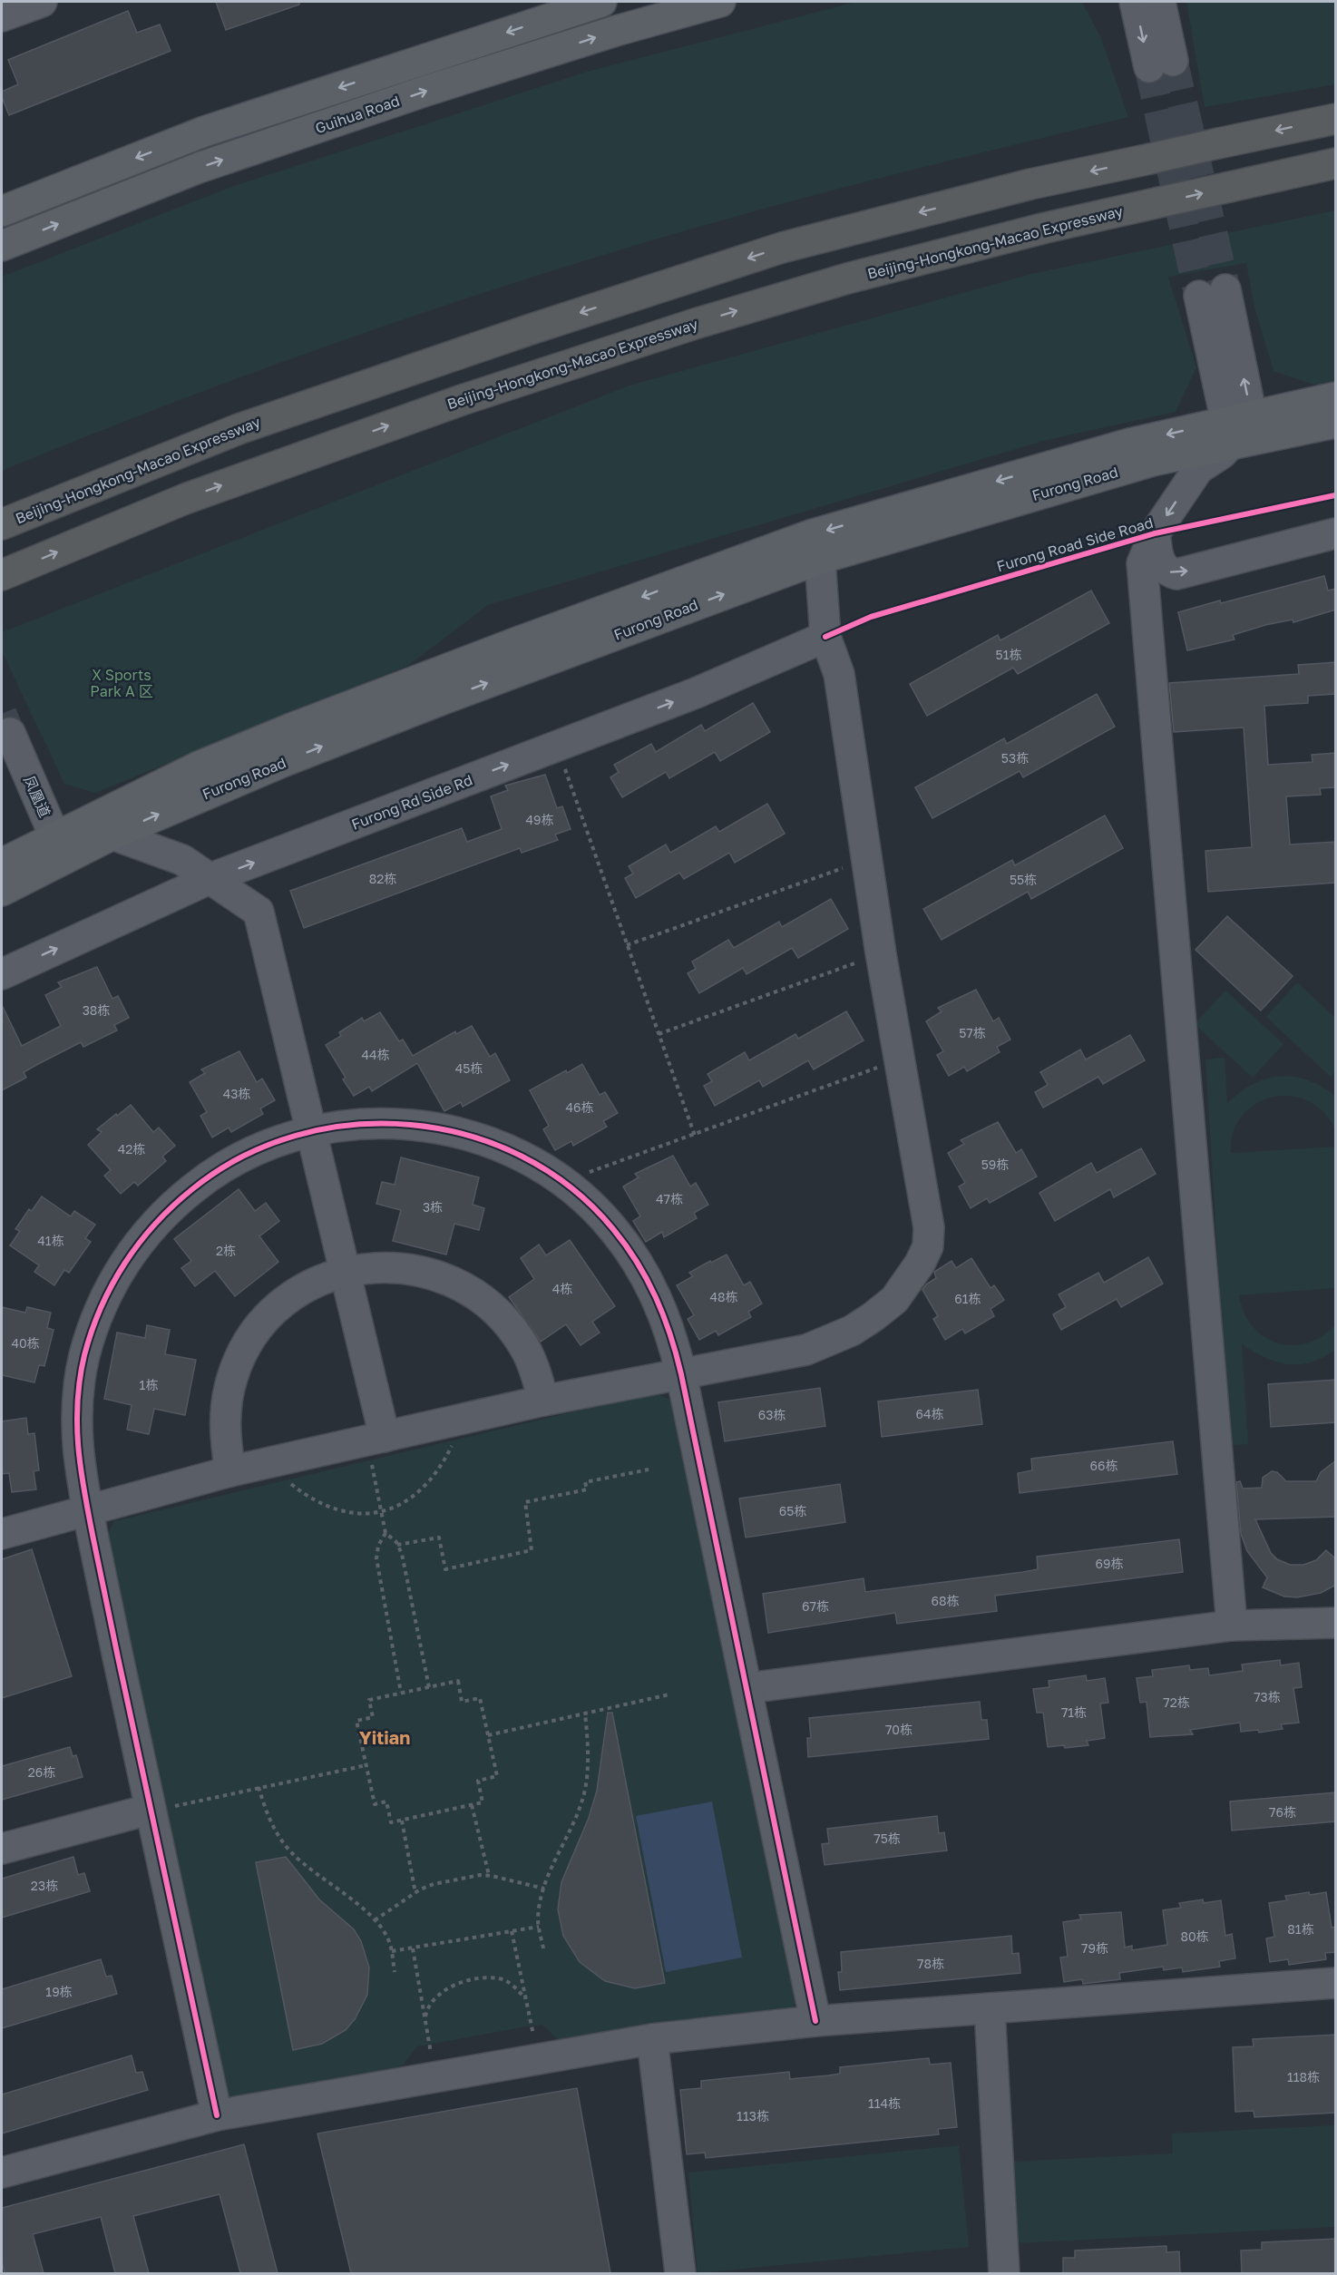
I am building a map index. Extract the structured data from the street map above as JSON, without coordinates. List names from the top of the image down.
{
  "streets": {
    "highway": ["Beijing-Hongkong-Macao Expressway"],
    "main road": ["Guihua Road", "Furong Road"],
    "street": ["凤凰道", "Furong Rd Side Rd"],
    "cycle path": ["Furong Road Side Road"]
  },
  "crossings": [
    ["Furong Road", "凤凰道"]
  ],
  "one_way": ["Furong Rd Side Rd"],
  "districts": ["Yitian"],
  "parks": ["X Sports Park A 区"],
  "house_numbers": [
    "51栋",
    "53栋",
    "49栋",
    "82栋",
    "55栋",
    "38栋",
    "57栋",
    "44栋",
    "45栋",
    "43栋",
    "46栋",
    "42栋",
    "59栋",
    "47栋",
    "3栋",
    "41栋",
    "2栋",
    "4栋",
    "48栋",
    "61栋",
    "40栋",
    "1栋",
    "64栋",
    "63栋",
    "66栋",
    "65栋",
    "69栋",
    "68栋",
    "67栋",
    "73栋",
    "72栋",
    "71栋",
    "70栋",
    "26栋",
    "76栋",
    "75栋",
    "23栋",
    "81栋",
    "80栋",
    "79栋",
    "78栋",
    "19栋",
    "118栋",
    "114栋",
    "113栋"
  ]
}
